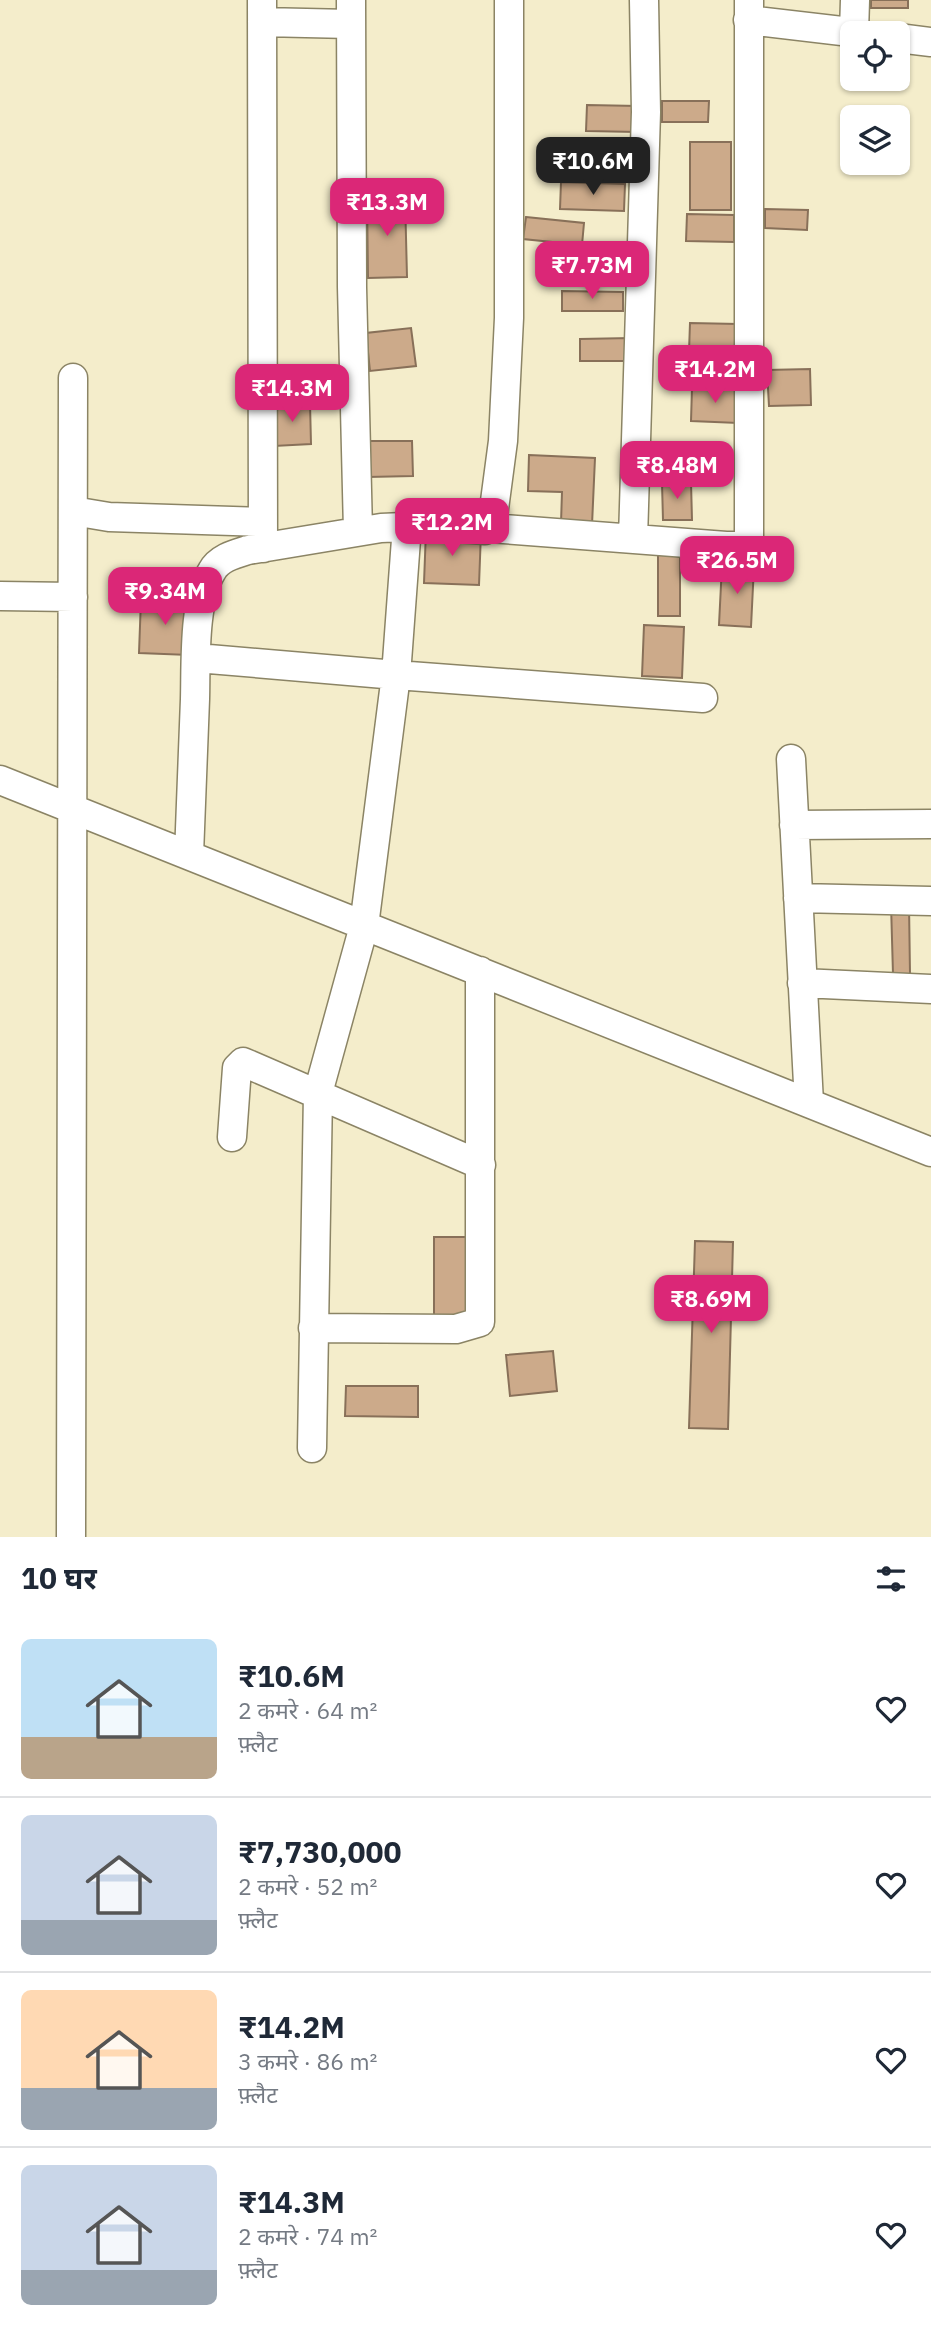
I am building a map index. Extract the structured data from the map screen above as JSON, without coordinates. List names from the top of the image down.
{
  "page": {
    "price": [
      "₹10.6M",
      "₹13.3M",
      "₹7.73M",
      "₹14.2M",
      "₹14.3M",
      "₹8.48M",
      "₹12.2M",
      "₹26.5M",
      "₹9.34M",
      "₹8.69M"
    ],
    "heading": "10 घर",
    "list": [
      {
        "name": "₹10.6M",
        "note": "2 कमरे · 64 m² · फ़्लैट"
      },
      {
        "name": "₹7,730,000",
        "note": "2 कमरे · 52 m² · फ़्लैट"
      },
      {
        "name": "₹14.2M",
        "note": "3 कमरे · 86 m² · फ़्लैट"
      },
      {
        "name": "₹14.3M",
        "note": "2 कमरे · 74 m² · फ़्लैट"
      }
    ]
  }
}
